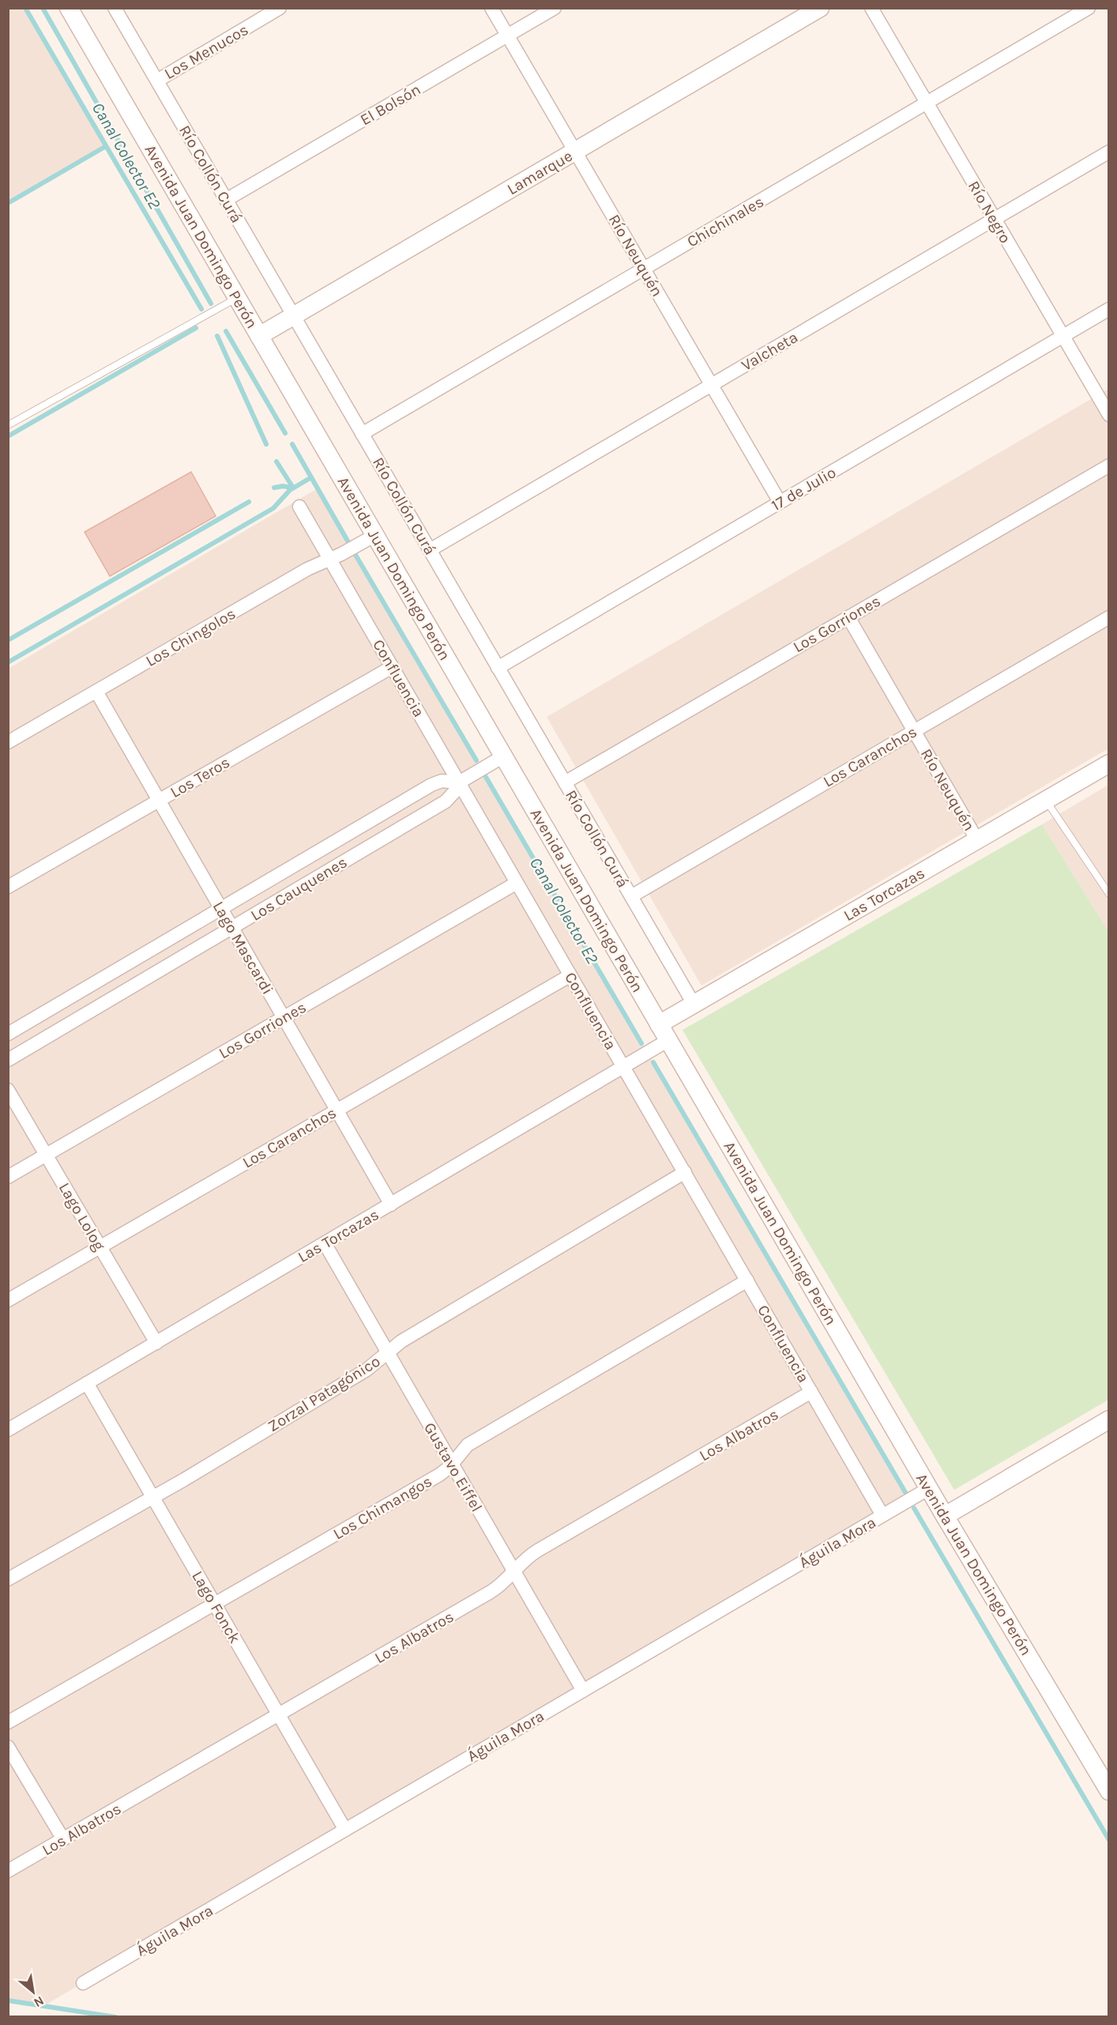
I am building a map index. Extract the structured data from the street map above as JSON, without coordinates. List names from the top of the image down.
{
  "streets": {
    "street": [
      "Los Menucos",
      "El Bolsón",
      "Lamarque",
      "Río Collón Curá",
      "Río Negro",
      "Chichinales",
      "Avenida Juan Domingo Perón",
      "Río Neuquén",
      "Valcheta",
      "17 de Julio",
      "Los Gorriones",
      "Los Chingolos",
      "Confluencia",
      "Los Caranchos",
      "Los Teros",
      "Los Cauquenes",
      "Las Torcazas",
      "Lago Mascardi",
      "Lago Lolog",
      "Zorzal Patagónico",
      "Los Albatros",
      "Gustavo Eiffel",
      "Los Chimangos",
      "Águila Mora",
      "Lago Fonck"
    ]
  },
  "crossings": [
    ["Los Menucos", "Río Collón Curá"],
    ["El Bolsón", "Río Collón Curá"],
    ["El Bolsón", "Río Neuquén"],
    ["Lamarque", "Río Collón Curá"],
    ["Lamarque", "Avenida Juan Domingo Perón"],
    ["Lamarque", "Río Neuquén"],
    ["Río Collón Curá", "Chichinales"],
    ["Río Collón Curá", "Valcheta"],
    ["Río Collón Curá", "17 de Julio"],
    ["Río Collón Curá", "Los Gorriones"],
    ["Río Collón Curá", "Los Caranchos"],
    ["Río Collón Curá", "Las Torcazas"],
    ["Río Negro", "Chichinales"],
    ["Río Negro", "Valcheta"],
    ["Río Negro", "17 de Julio"],
    ["Chichinales", "Río Neuquén"],
    ["Avenida Juan Domingo Perón", "Los Chingolos"],
    ["Avenida Juan Domingo Perón", "Los Cauquenes"],
    ["Avenida Juan Domingo Perón", "Las Torcazas"],
    ["Avenida Juan Domingo Perón", "Águila Mora"],
    ["Río Neuquén", "Valcheta"],
    ["Río Neuquén", "17 de Julio"],
    ["Río Neuquén", "Los Gorriones"],
    ["Río Neuquén", "Los Caranchos"],
    ["Río Neuquén", "Las Torcazas"],
    ["Los Gorriones", "Confluencia"],
    ["Los Gorriones", "Lago Mascardi"],
    ["Los Gorriones", "Lago Lolog"],
    ["Los Chingolos", "Confluencia"],
    ["Los Chingolos", "Lago Mascardi"],
    ["Confluencia", "Los Caranchos"],
    ["Confluencia", "Los Teros"],
    ["Confluencia", "Los Cauquenes"],
    ["Confluencia", "Las Torcazas"],
    ["Confluencia", "Zorzal Patagónico"],
    ["Confluencia", "Los Albatros"],
    ["Confluencia", "Los Chimangos"],
    ["Confluencia", "Águila Mora"],
    ["Los Caranchos", "Lago Mascardi"],
    ["Los Caranchos", "Lago Lolog"],
    ["Los Teros", "Lago Mascardi"],
    ["Los Cauquenes", "Lago Mascardi"],
    ["Las Torcazas", "Lago Mascardi"],
    ["Las Torcazas", "Lago Lolog"],
    ["Las Torcazas", "Gustavo Eiffel"],
    ["Las Torcazas", "Lago Fonck"],
    ["Zorzal Patagónico", "Gustavo Eiffel"],
    ["Zorzal Patagónico", "Lago Fonck"],
    ["Los Albatros", "Gustavo Eiffel"],
    ["Los Albatros", "Lago Fonck"],
    ["Gustavo Eiffel", "Los Chimangos"],
    ["Gustavo Eiffel", "Águila Mora"],
    ["Los Chimangos", "Lago Fonck"],
    ["Águila Mora", "Lago Fonck"]
  ],
  "water": ["Canal Colector E2"],
  "north": "bottom right"
}
